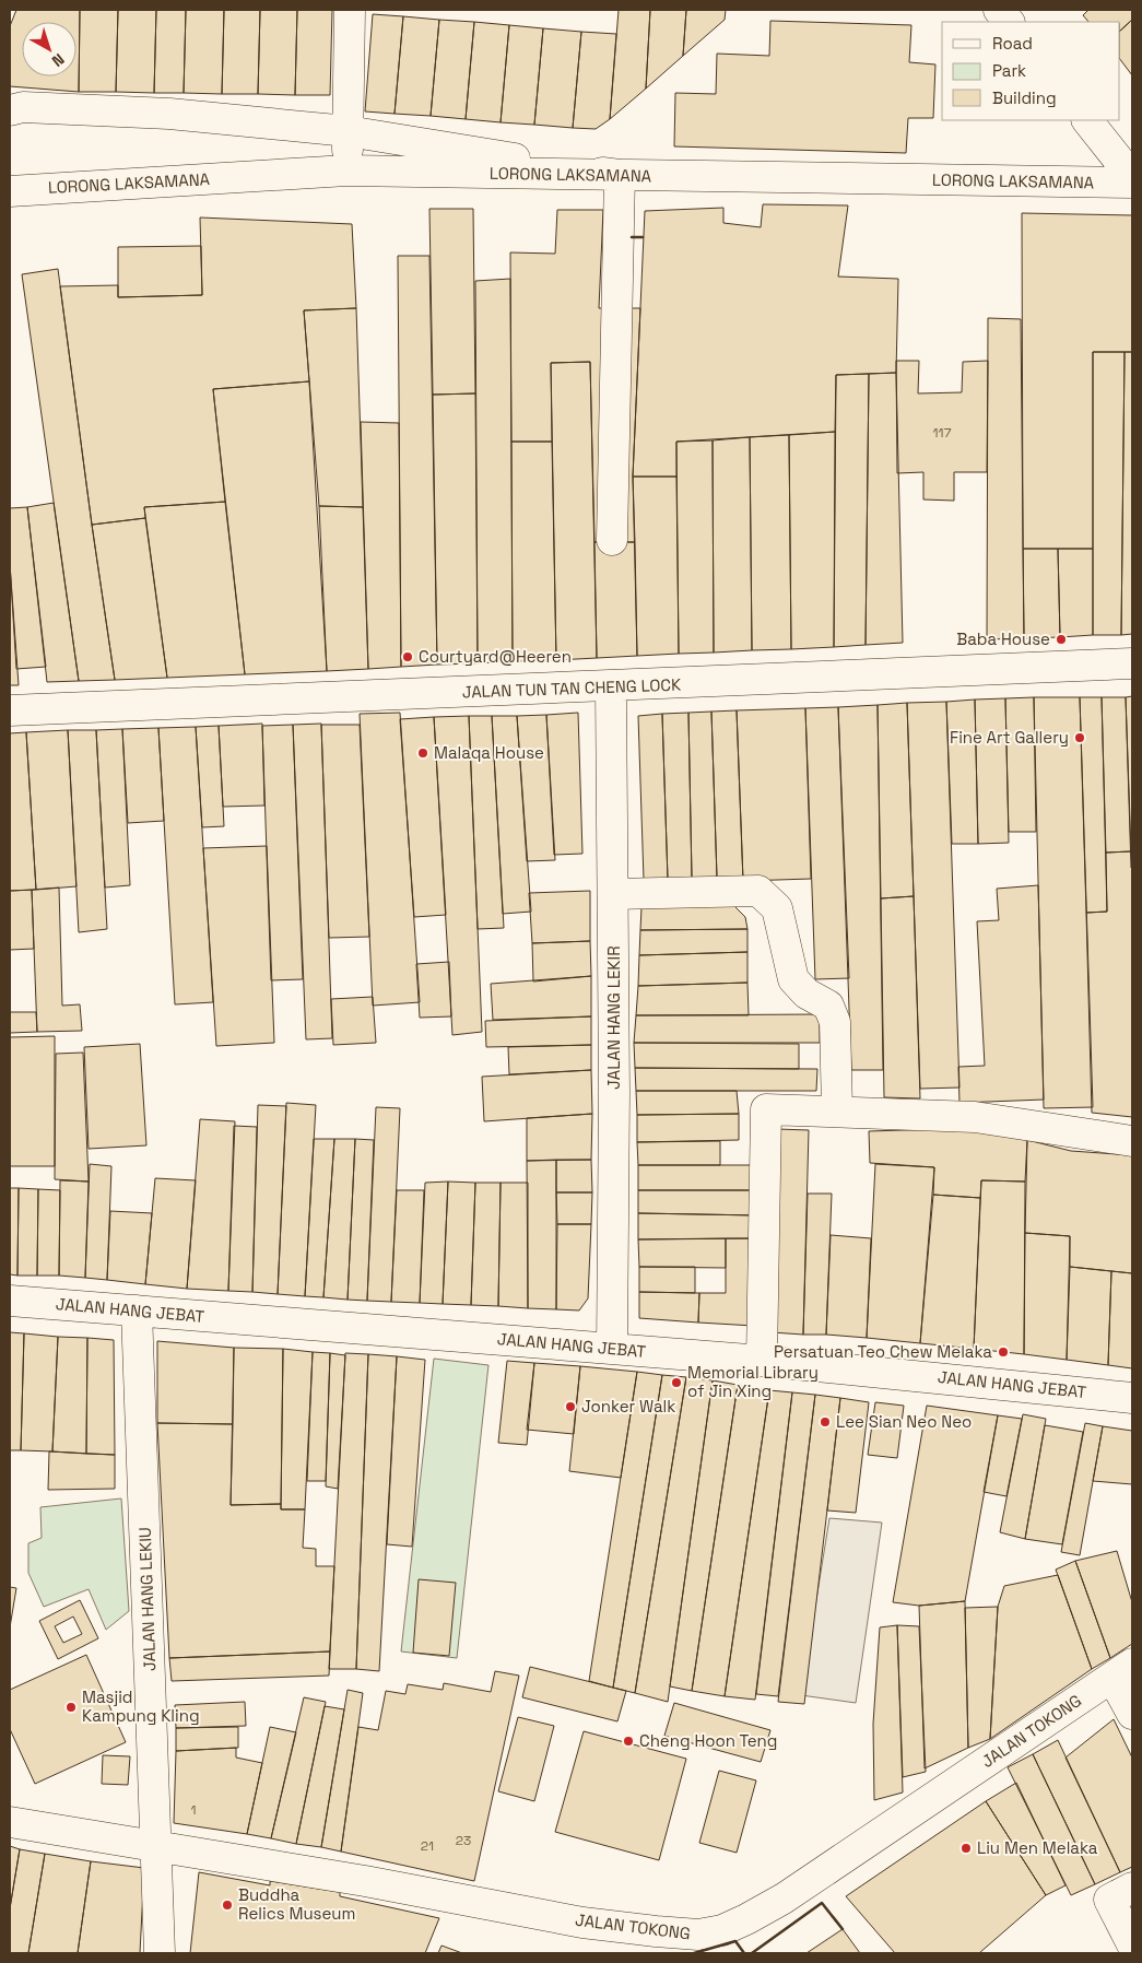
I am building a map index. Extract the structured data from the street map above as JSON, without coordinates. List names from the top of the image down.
{
  "streets": {
    "street": [
      "LORONG LAKSAMANA",
      "JALAN TUN TAN CHENG LOCK",
      "JALAN HANG LEKIR",
      "JALAN HANG JEBAT",
      "JALAN HANG LEKIU",
      "JALAN TOKONG"
    ]
  },
  "crossings": [
    ["JALAN TUN TAN CHENG LOCK", "JALAN HANG LEKIR"],
    ["JALAN HANG LEKIR", "JALAN HANG JEBAT"],
    ["JALAN HANG JEBAT", "JALAN HANG LEKIU"],
    ["JALAN HANG LEKIU", "JALAN TOKONG"]
  ],
  "places": [
    "Baba House",
    "Courtyard@Heeren",
    "Fine Art Gallery",
    "Malaqa House",
    "Persatuan Teo Chew Melaka",
    "Memorial Library of Jin Xing",
    "Jonker Walk",
    "Lee Sian Neo Neo",
    "Masjid Kampung Kling",
    "Cheng Hoon Teng",
    "Liu Men Melaka",
    "Buddha Relics Museum"
  ],
  "house_numbers": [
    "117",
    "1",
    "23",
    "21"
  ],
  "legend": ["Road", "Park", "Building"],
  "north": "bottom right"
}
